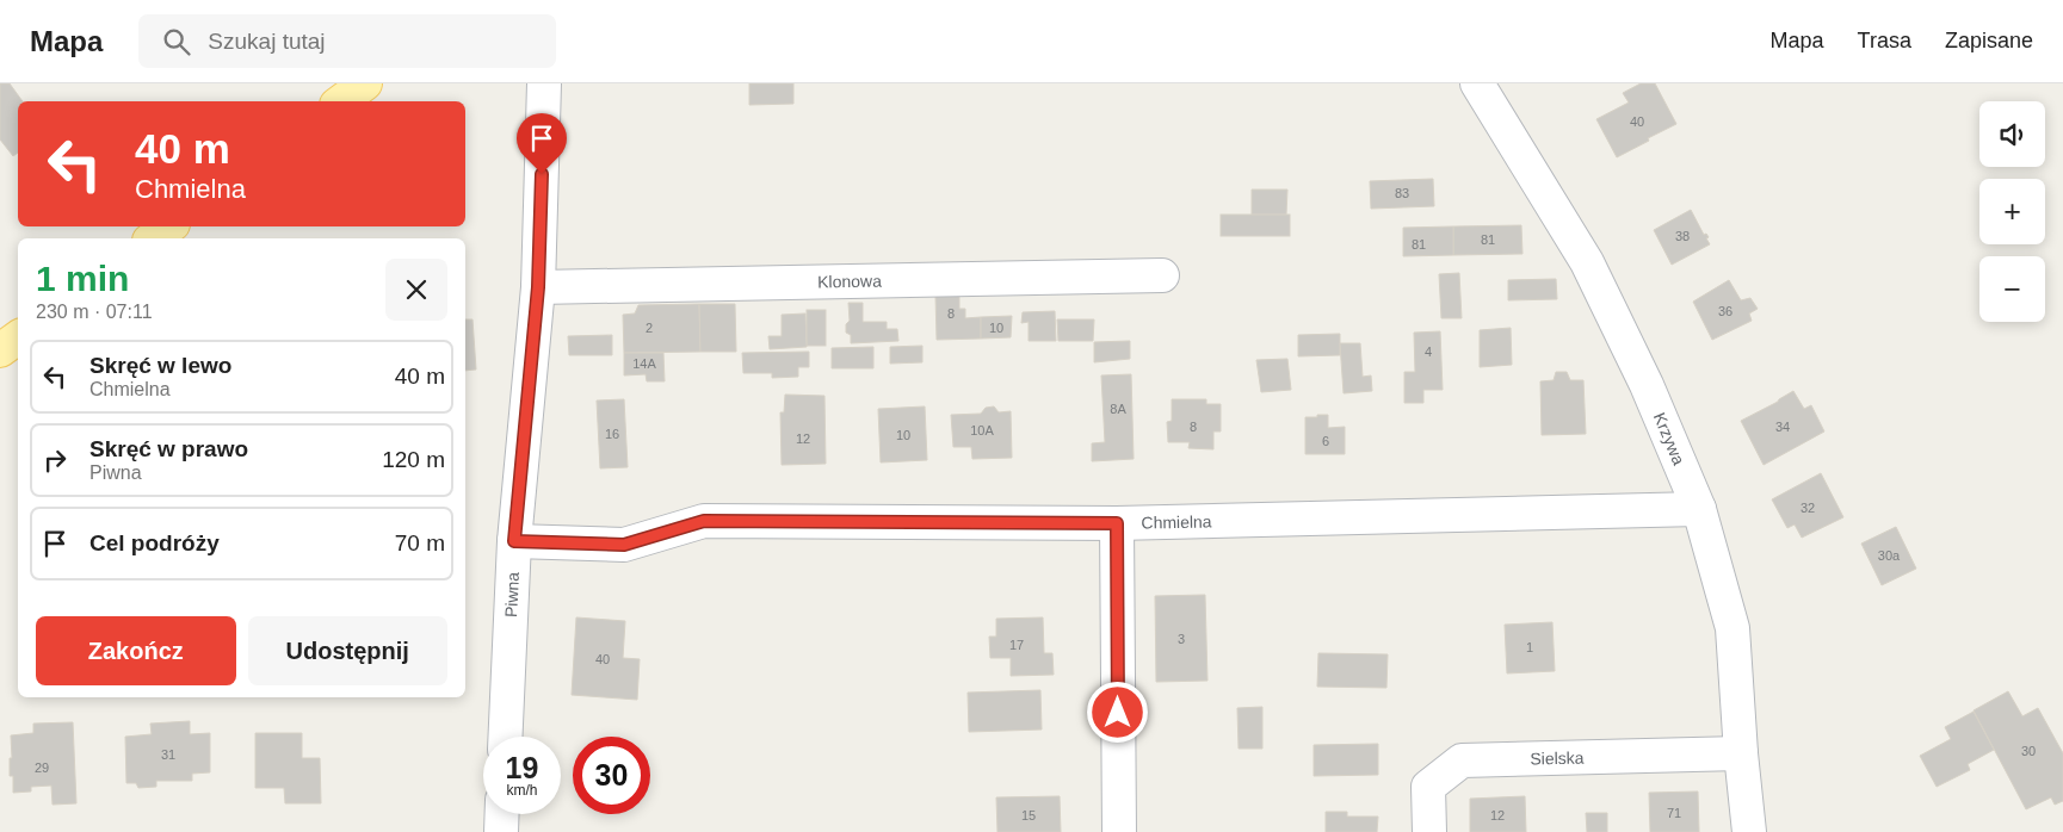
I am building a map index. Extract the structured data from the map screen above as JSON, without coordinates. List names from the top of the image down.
{
  "streets": {
    "street": [
      "Klonowa",
      "Krzywa",
      "Chmielna",
      "Piwna",
      "Sielska"
    ]
  },
  "crossings": [
    ["Klonowa", "Piwna"],
    ["Krzywa", "Chmielna"],
    ["Krzywa", "Sielska"],
    ["Chmielna", "Piwna"]
  ],
  "house_numbers": [
    "40",
    "83",
    "38",
    "81",
    "81",
    "36",
    "8",
    "2",
    "10",
    "4",
    "14A",
    "8A",
    "8",
    "34",
    "10A",
    "16",
    "10",
    "12",
    "6",
    "32",
    "30a",
    "3",
    "17",
    "1",
    "40",
    "30",
    "31",
    "29",
    "71",
    "15",
    "12"
  ],
  "page": {
    "header": "Mapa",
    "search": "Szukaj tutaj",
    "nav": ["Mapa", "Trasa", "Zapisane"],
    "map_buttons": ["+", "−"],
    "turn": ["40 m", "Chmielna"],
    "heading": ["1 min", "230 m · 07:11"],
    "list": [
      {
        "name": "Skręć w lewo",
        "note": "Chmielna",
        "value": "40 m"
      },
      {
        "name": "Skręć w prawo",
        "note": "Piwna",
        "value": "120 m"
      },
      {
        "name": "Cel podróży",
        "value": "70 m"
      }
    ],
    "buttons": ["Zakończ", "Udostępnij"],
    "speed": "19 km/h",
    "limit": "30"
  }
}
